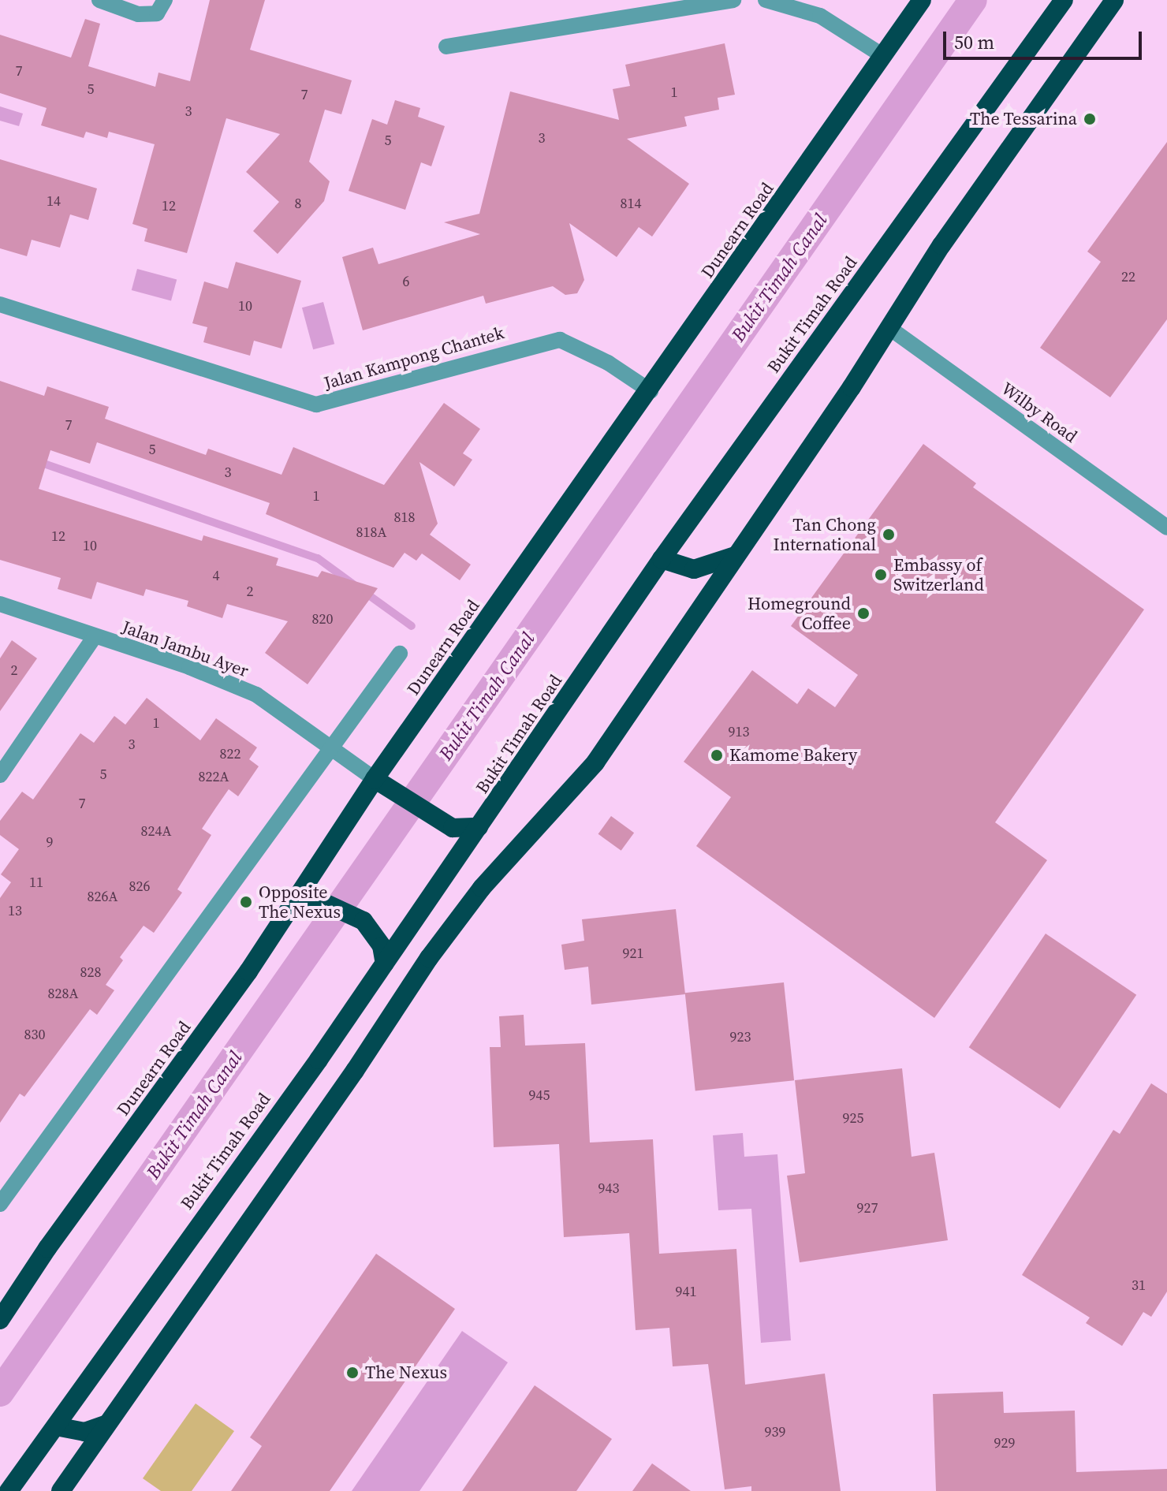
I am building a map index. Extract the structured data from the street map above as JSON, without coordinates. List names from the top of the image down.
{
  "streets": {
    "highway": ["Dunearn Road", "Bukit Timah Road"],
    "street": ["Jalan Kampong Chantek", "Wilby Road", "Jalan Jambu Ayer"]
  },
  "crossings": [
    ["Dunearn Road", "Jalan Kampong Chantek"],
    ["Dunearn Road", "Jalan Jambu Ayer"]
  ],
  "water": ["Bukit Timah Canal"],
  "places": [
    "The Tessarina",
    "Tan Chong International",
    "Embassy of Switzerland",
    "Homeground Coffee",
    "Kamome Bakery",
    "Opposite The Nexus",
    "The Nexus"
  ],
  "house_numbers": [
    "7",
    "5",
    "1",
    "7",
    "3",
    "3",
    "5",
    "14",
    "8",
    "814",
    "12",
    "22",
    "6",
    "10",
    "7",
    "5",
    "3",
    "1",
    "818",
    "818A",
    "12",
    "10",
    "4",
    "2",
    "820",
    "2",
    "1",
    "913",
    "3",
    "822",
    "5",
    "822A",
    "7",
    "824A",
    "9",
    "11",
    "826",
    "826A",
    "13",
    "921",
    "828",
    "828A",
    "830",
    "923",
    "945",
    "925",
    "943",
    "927",
    "31",
    "941",
    "939",
    "929"
  ],
  "scale_bar": "50 m"
}
